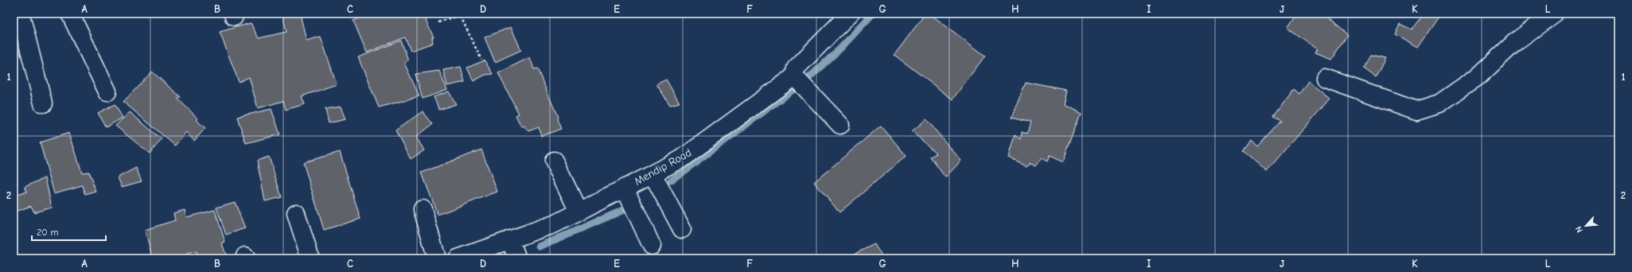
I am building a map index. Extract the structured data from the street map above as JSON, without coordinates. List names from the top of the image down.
{
  "streets": {
    "street": ["Mendip Road"]
  },
  "scale_bar": "20 m",
  "north": "bottom left",
  "grid": {
    "columns": [
      "A",
      "B",
      "C",
      "D",
      "E",
      "F",
      "G",
      "H",
      "I",
      "J",
      "K",
      "L"
    ],
    "rows": ["1", "2"]
  }
}
